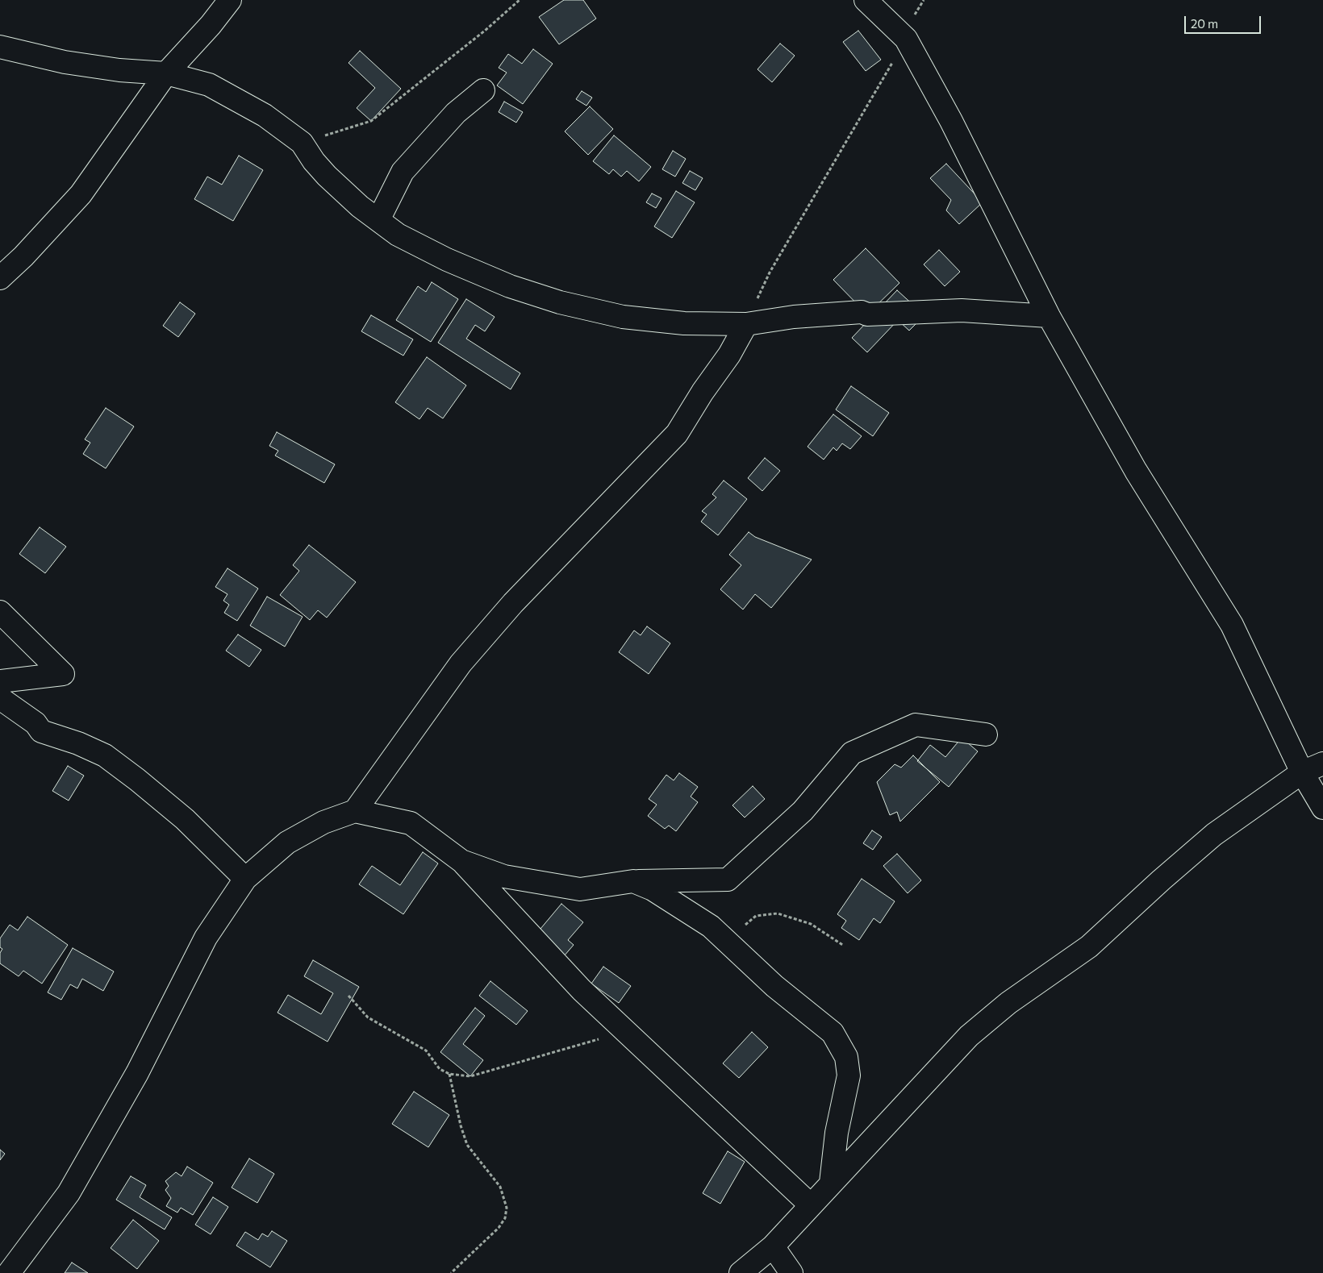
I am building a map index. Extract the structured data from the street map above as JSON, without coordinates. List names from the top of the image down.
{
  "scale_bar": "20 m"
}
